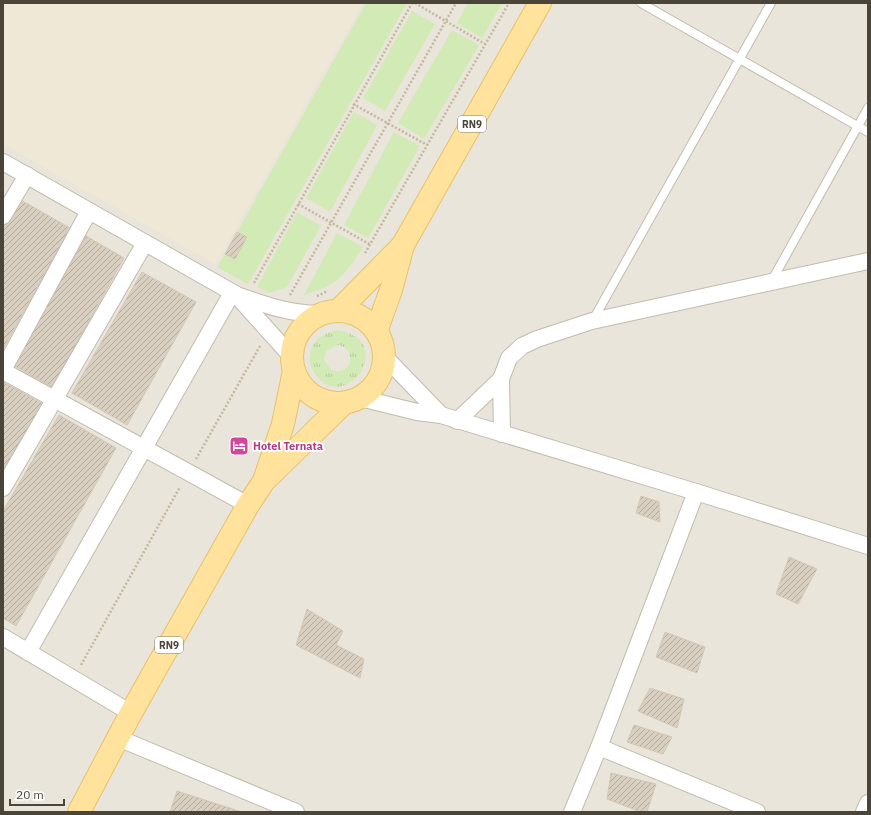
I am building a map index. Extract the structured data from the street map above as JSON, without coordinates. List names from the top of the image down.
{
  "streets": {
    "main road": ["RN9"]
  },
  "places": {
    "hotel": ["Hotel Ternata"]
  },
  "scale_bar": "20 m"
}
